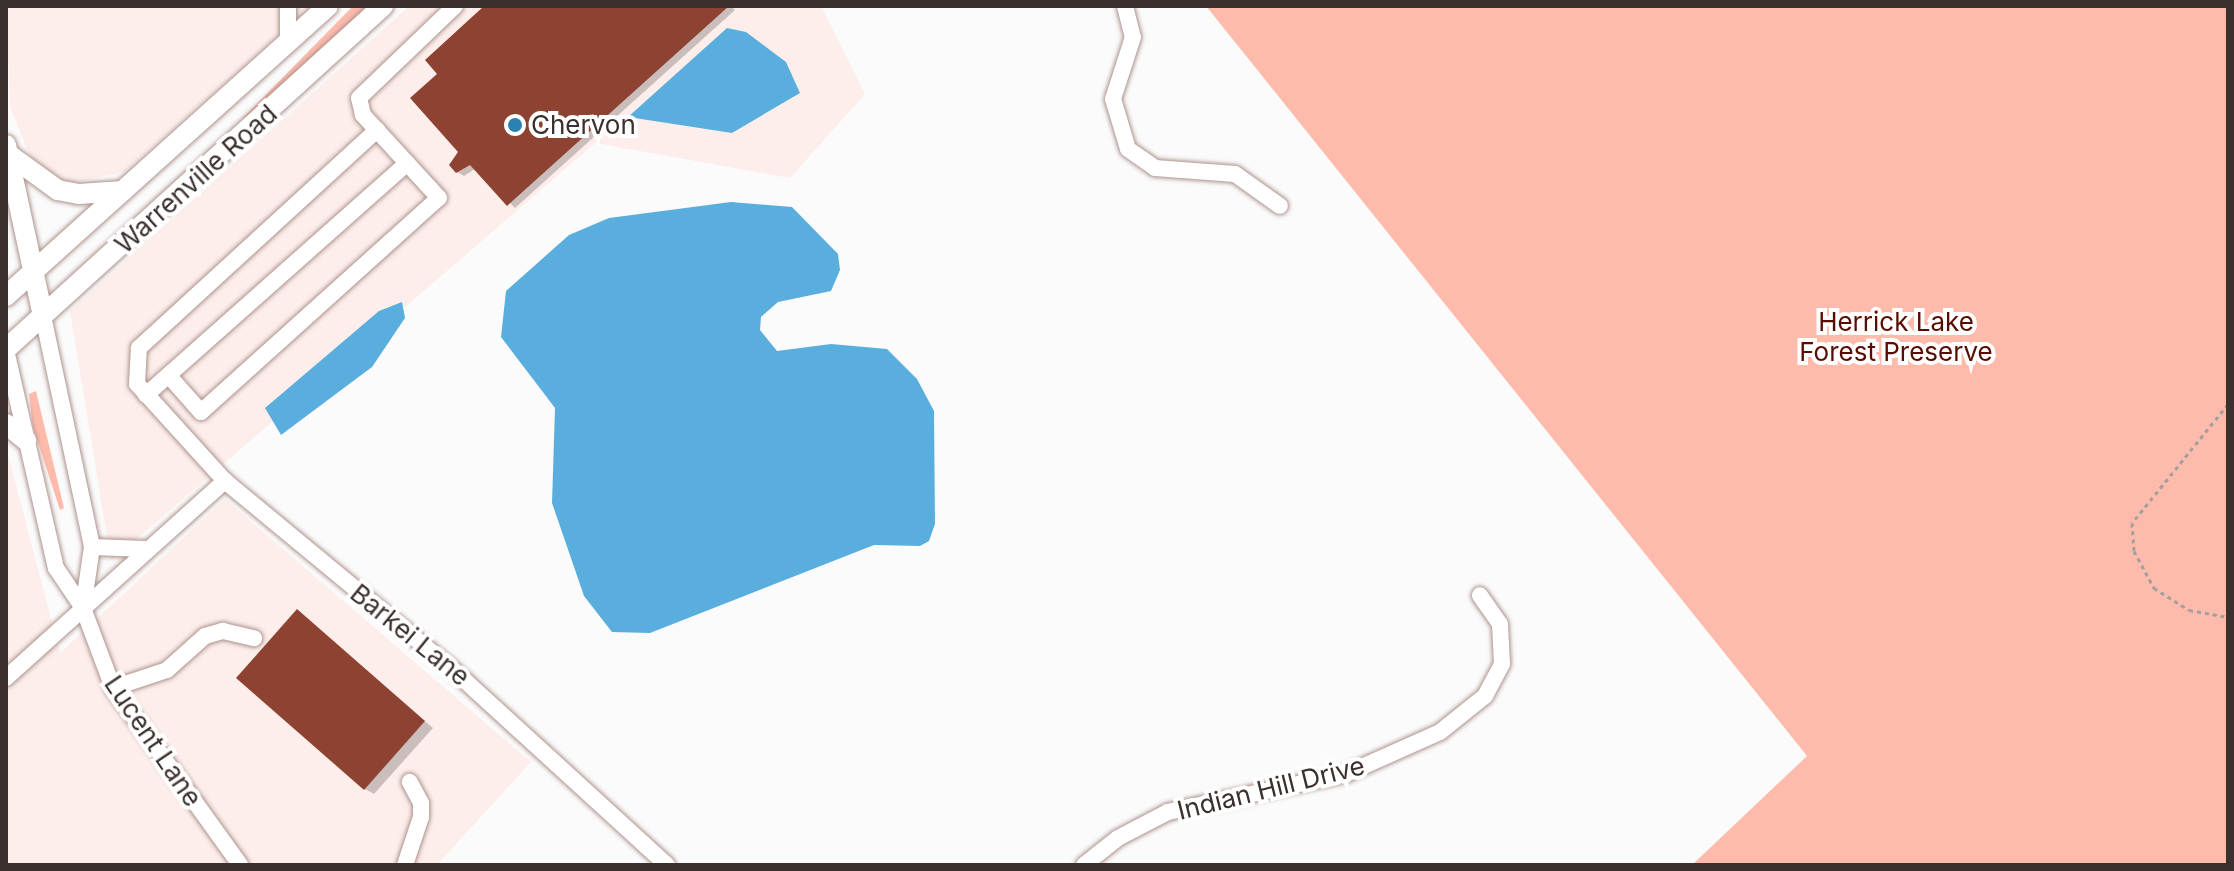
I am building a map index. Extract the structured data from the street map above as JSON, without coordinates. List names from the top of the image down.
{
  "streets": {
    "main road": ["Warrenville Road"],
    "street": ["Barkei Lane", "Lucent Lane", "Indian Hill Drive"]
  },
  "crossings": [
    ["Warrenville Road", "Lucent Lane"]
  ],
  "parks": ["Herrick Lake Forest Preserve"],
  "places": ["Chervon"]
}
